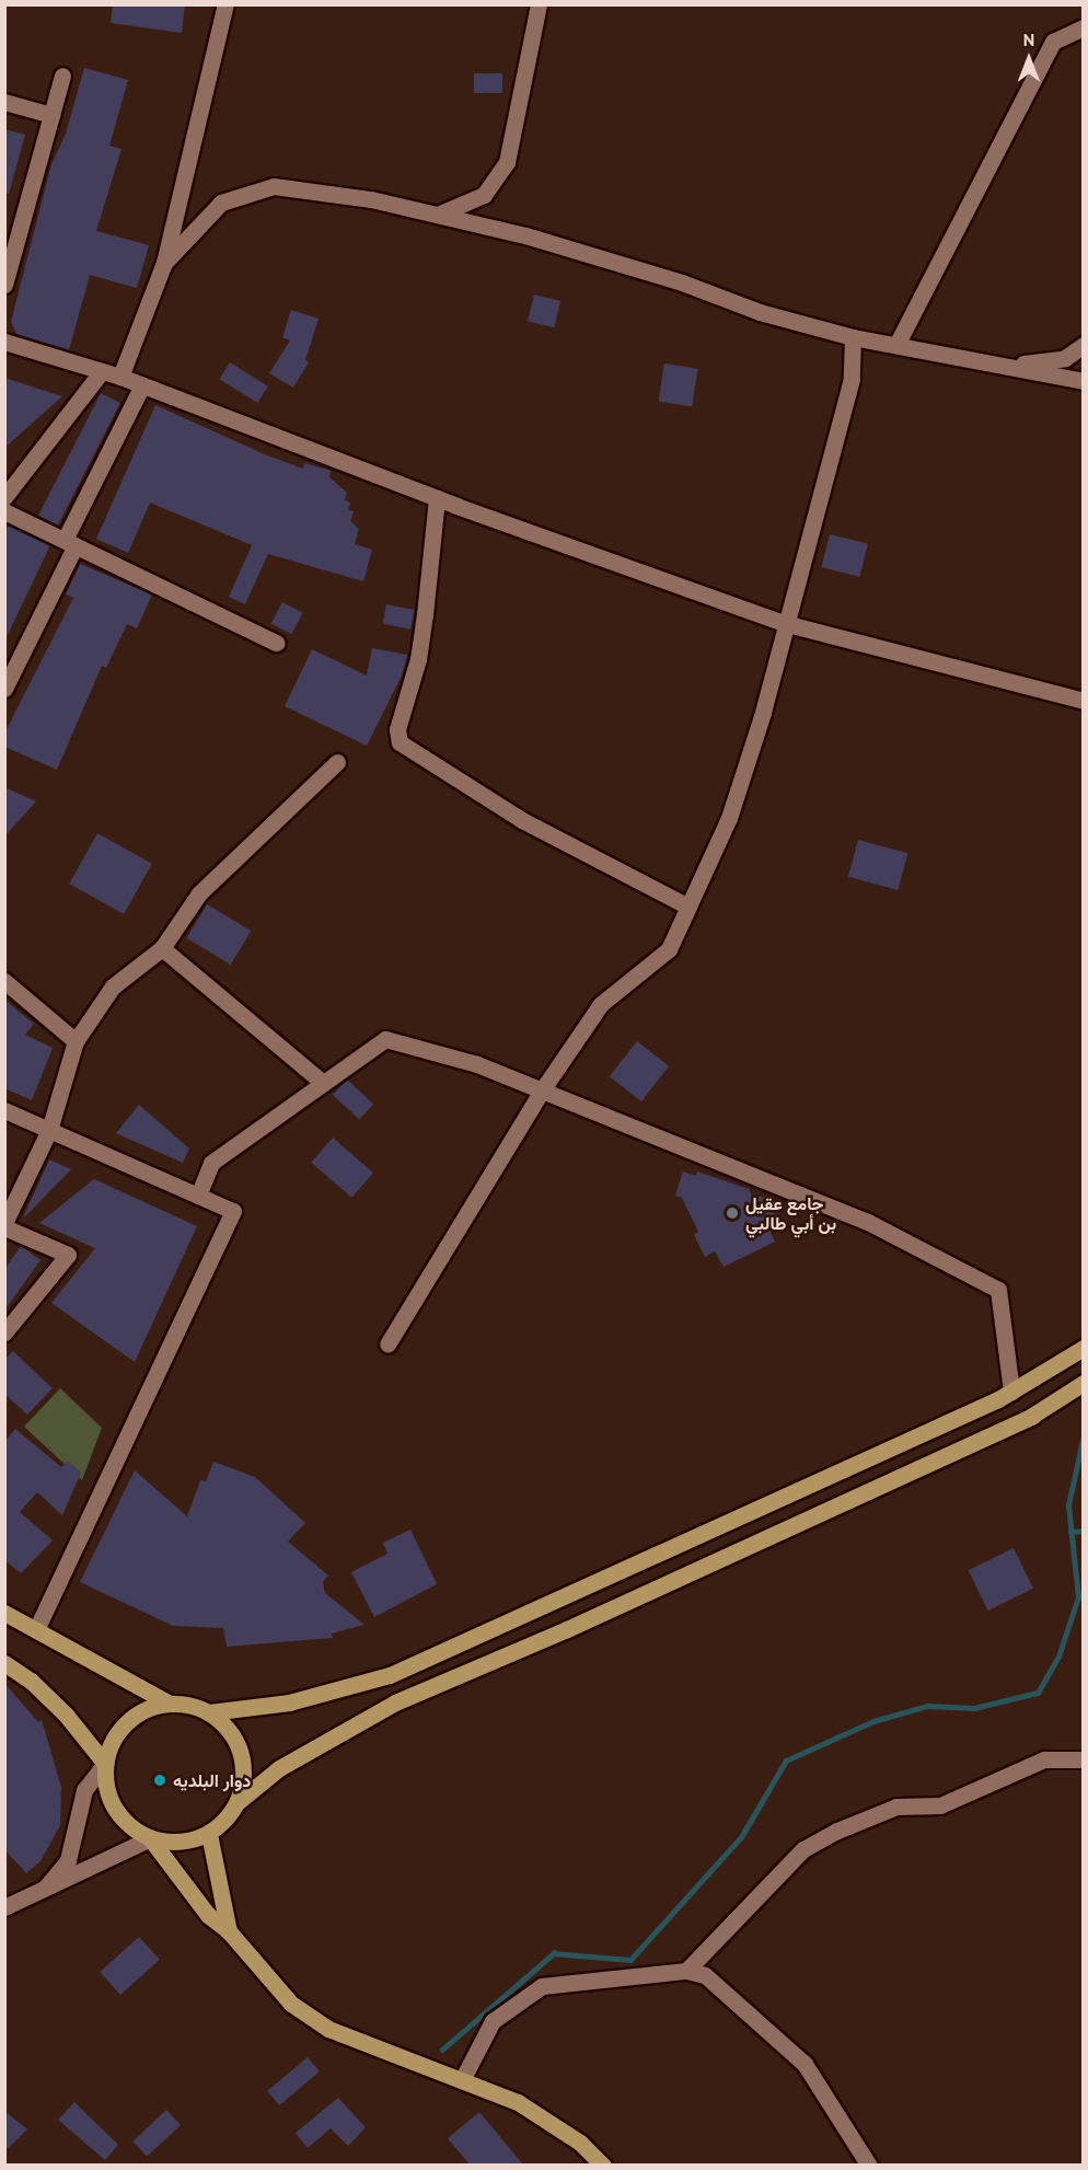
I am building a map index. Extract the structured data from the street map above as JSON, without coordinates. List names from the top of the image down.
{
  "places": ["جامع عقيل بن أبي طالبي", "دوار البلديه"],
  "north": "top"
}
